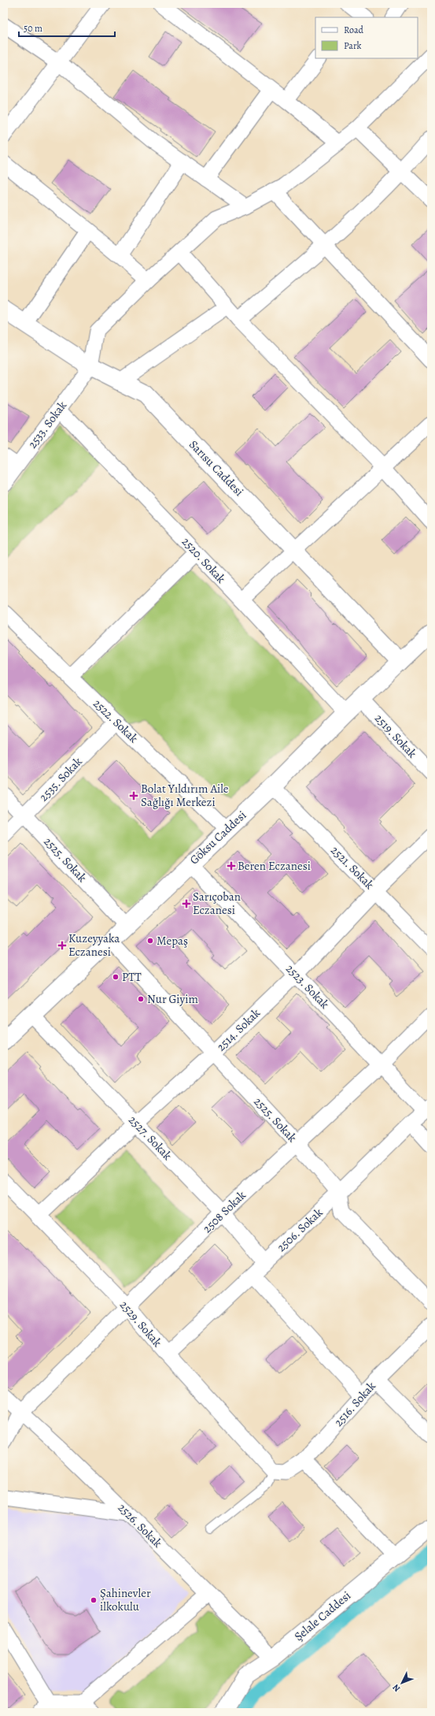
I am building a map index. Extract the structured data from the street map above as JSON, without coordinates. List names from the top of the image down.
{
  "streets": {
    "street": [
      "2533. Sokak",
      "Sarısu Caddesi",
      "2520. Sokak",
      "2522. Sokak",
      "2519. Sokak",
      "2535. Sokak",
      "Göksu Caddesi",
      "2525. Sokak",
      "2521. Sokak",
      "2523. Sokak",
      "2514. Sokak",
      "2527. Sokak",
      "2508 Sokak",
      "2506. Sokak",
      "2529. Sokak",
      "2516. Sokak",
      "2526. Sokak",
      "Şelale Caddesi"
    ]
  },
  "crossings": [
    ["2533. Sokak", "Sarısu Caddesi"],
    ["2533. Sokak", "2520. Sokak"],
    ["Sarısu Caddesi", "Göksu Caddesi"],
    ["2520. Sokak", "Göksu Caddesi"],
    ["2522. Sokak", "2535. Sokak"],
    ["2522. Sokak", "Göksu Caddesi"],
    ["2519. Sokak", "Göksu Caddesi"],
    ["2535. Sokak", "2525. Sokak"],
    ["Göksu Caddesi", "2525. Sokak"],
    ["Göksu Caddesi", "2521. Sokak"],
    ["Göksu Caddesi", "2523. Sokak"],
    ["Göksu Caddesi", "2527. Sokak"],
    ["2525. Sokak", "2514. Sokak"],
    ["2525. Sokak", "2508 Sokak"],
    ["2525. Sokak", "2506. Sokak"],
    ["2521. Sokak", "2514. Sokak"],
    ["2523. Sokak", "2514. Sokak"],
    ["2523. Sokak", "2508 Sokak"],
    ["2523. Sokak", "2506. Sokak"],
    ["2514. Sokak", "2527. Sokak"],
    ["2514. Sokak", "2529. Sokak"],
    ["2527. Sokak", "2508 Sokak"],
    ["2527. Sokak", "2506. Sokak"],
    ["2508 Sokak", "2529. Sokak"],
    ["2508 Sokak", "2526. Sokak"],
    ["2506. Sokak", "2529. Sokak"],
    ["2529. Sokak", "2516. Sokak"],
    ["2526. Sokak", "Şelale Caddesi"]
  ],
  "places": {
    "health": [
      "Bolat Yıldırım Aile Sağlığı Merkezi",
      "Beren Eczanesi",
      "Sarıçoban Eczanesi",
      "Kuzeyyaka Eczanesi"
    ],
    "other": [
      "Mepaş",
      "PTT",
      "Nur Giyim",
      "Şahinevler ilkokulu"
    ]
  },
  "legend": ["Road", "Park"],
  "scale_bar": "50 m",
  "north": "bottom left"
}
